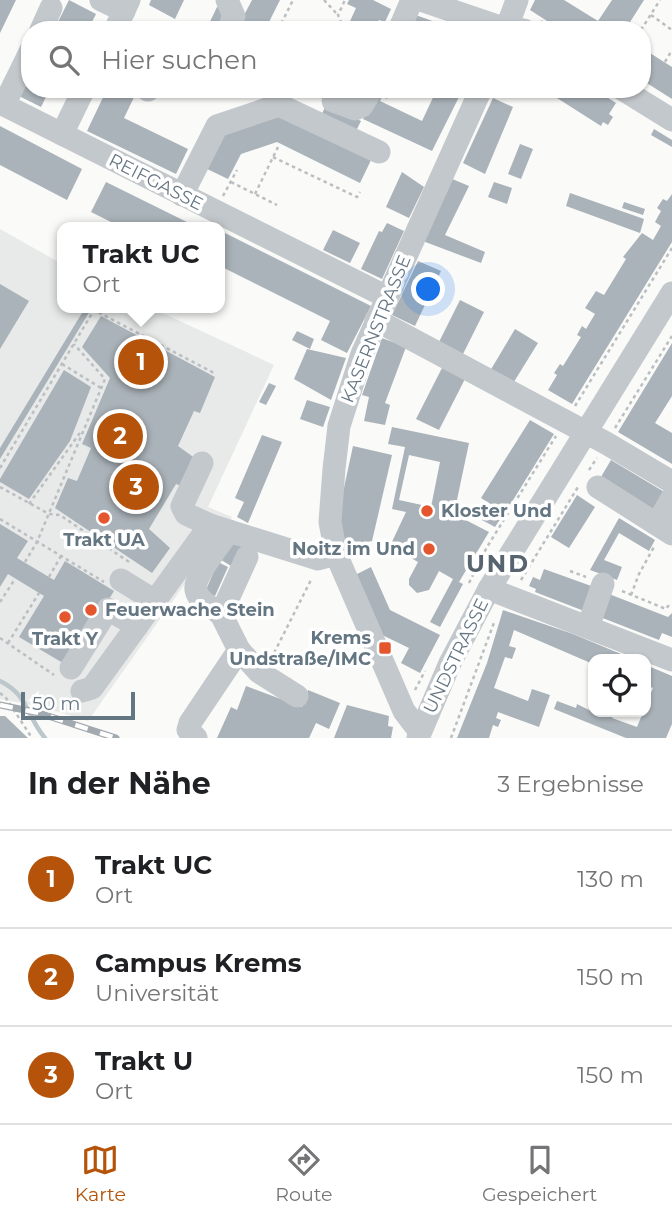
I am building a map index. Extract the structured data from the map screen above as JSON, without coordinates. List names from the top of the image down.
{
  "streets": {
    "street": ["REIFGASSE", "KASERNSTRASSE", "UNDSTRASSE"]
  },
  "crossings": [
    ["REIFGASSE", "KASERNSTRASSE"],
    ["KASERNSTRASSE", "UNDSTRASSE"]
  ],
  "districts": ["UND"],
  "places": {
    "other": [
      "Kloster Und",
      "Trakt UA",
      "Noitz im Und",
      "Feuerwache Stein",
      "Trakt Y"
    ],
    "transit": ["Krems Undstraße/IMC"]
  },
  "scale_bar": "50 m",
  "page": {
    "search": "Hier suchen",
    "popup": ["Trakt UC", "Ort"],
    "pins": ["1", "2", "3"],
    "scale": "50 m",
    "heading": ["In der Nähe", "3 Ergebnisse"],
    "list": [
      {
        "mark": "1",
        "name": "Trakt UC",
        "note": "Ort",
        "value": "130 m"
      },
      {
        "mark": "2",
        "name": "Campus Krems",
        "note": "Universität",
        "value": "150 m"
      },
      {
        "mark": "3",
        "name": "Trakt U",
        "note": "Ort",
        "value": "150 m"
      }
    ],
    "nav": ["Karte", "Route", "Gespeichert"]
  }
}
